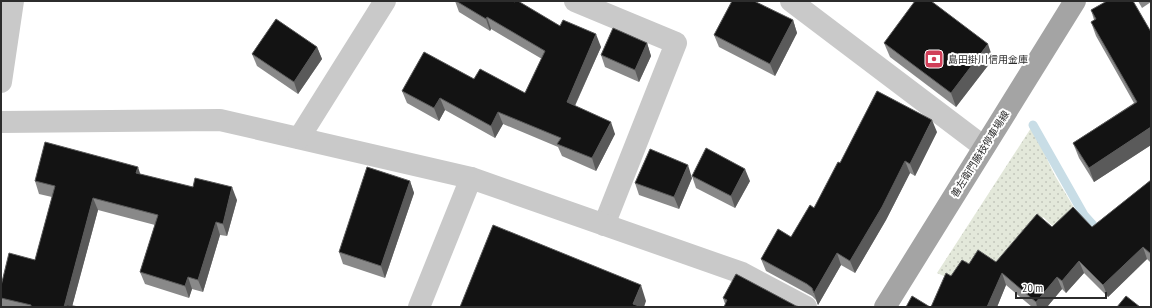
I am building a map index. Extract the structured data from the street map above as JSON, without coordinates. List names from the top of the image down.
{
  "streets": {
    "main road": ["善左衛門藤枝停車場線"]
  },
  "places": {
    "bank": ["島田掛川信用金庫"]
  },
  "scale_bar": "20 m"
}
